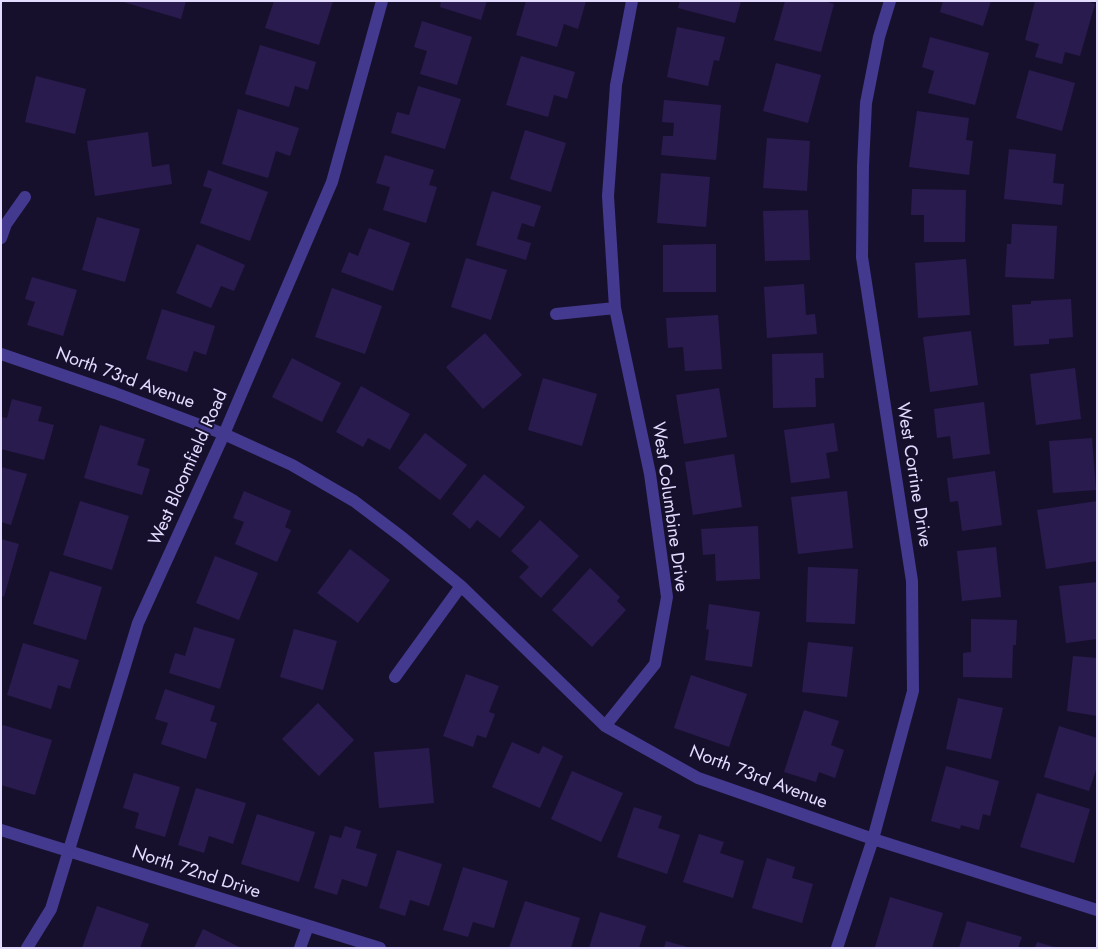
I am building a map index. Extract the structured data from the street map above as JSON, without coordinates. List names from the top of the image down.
{
  "streets": {
    "street": [
      "North 73rd Avenue",
      "West Bloomfield Road",
      "West Corrine Drive",
      "West Columbine Drive",
      "North 72nd Drive"
    ]
  },
  "crossings": [
    ["North 73rd Avenue", "West Bloomfield Road"],
    ["North 73rd Avenue", "West Corrine Drive"],
    ["North 73rd Avenue", "West Columbine Drive"],
    ["West Bloomfield Road", "North 72nd Drive"]
  ]
}
